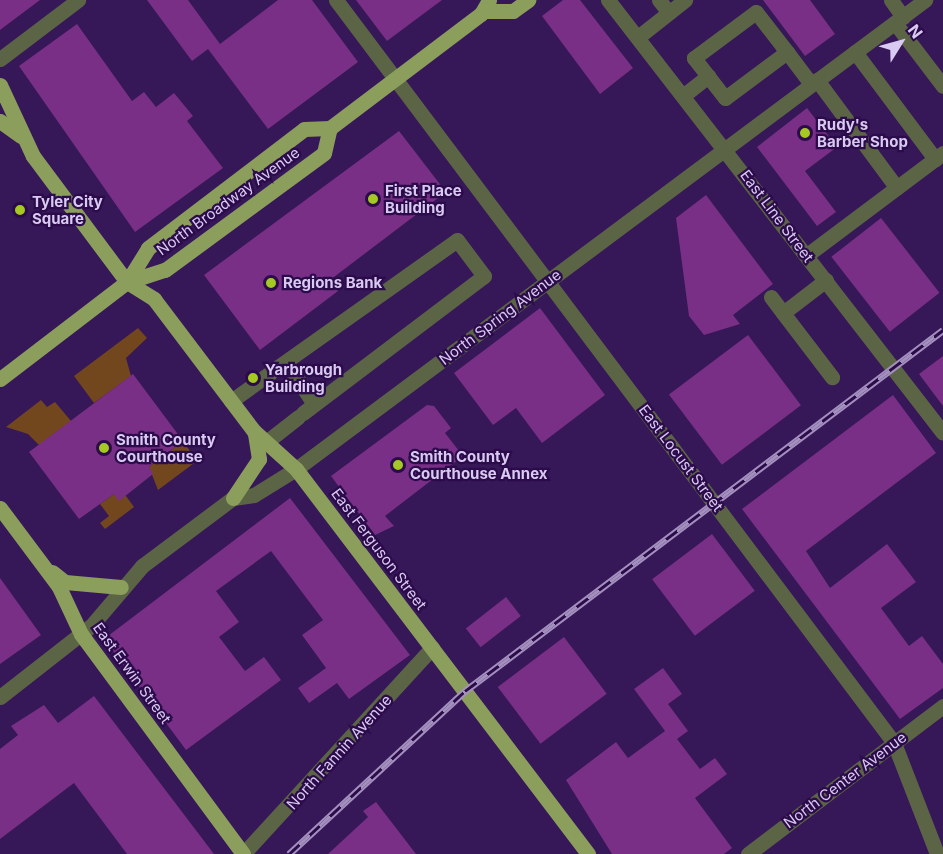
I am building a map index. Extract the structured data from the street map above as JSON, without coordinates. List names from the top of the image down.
{
  "streets": {
    "main road": ["North Broadway Avenue", "East Ferguson Street", "East Erwin Street"],
    "street": [
      "East Line Street",
      "North Spring Avenue",
      "East Locust Street",
      "North Fannin Avenue",
      "North Center Avenue"
    ]
  },
  "crossings": [
    ["North Broadway Avenue", "East Ferguson Street"],
    ["East Line Street", "North Spring Avenue"],
    ["North Spring Avenue", "East Locust Street"],
    ["North Spring Avenue", "East Ferguson Street"],
    ["North Spring Avenue", "East Erwin Street"],
    ["East Locust Street", "North Center Avenue"],
    ["East Ferguson Street", "North Fannin Avenue"],
    ["East Erwin Street", "North Fannin Avenue"]
  ],
  "places": [
    "Rudy's Barber Shop",
    "First Place Building",
    "Tyler City Square",
    "Regions Bank",
    "Yarbrough Building",
    "Smith County Courthouse",
    "Smith County Courthouse Annex"
  ],
  "north": "top right"
}
